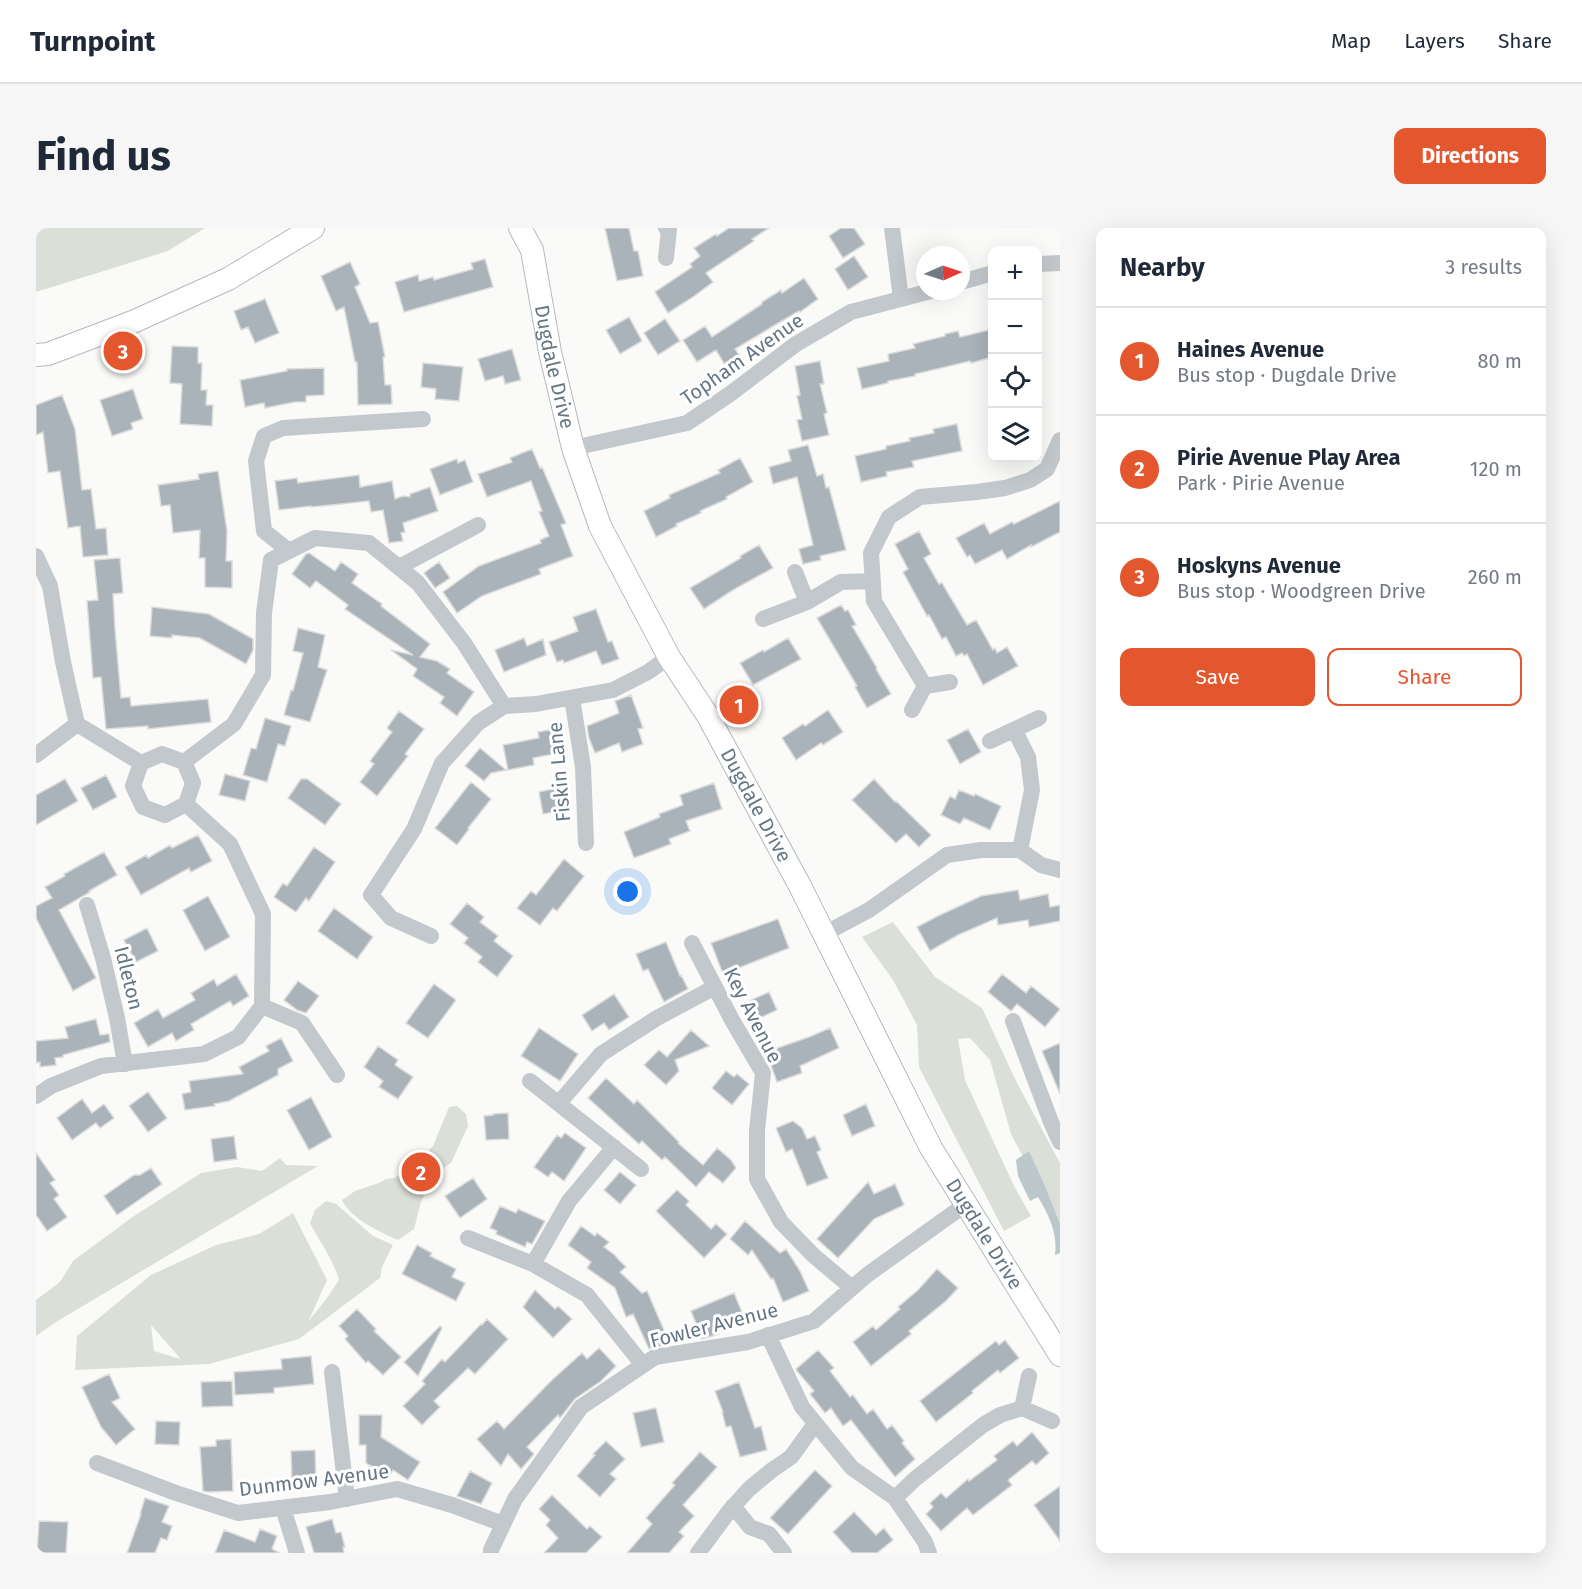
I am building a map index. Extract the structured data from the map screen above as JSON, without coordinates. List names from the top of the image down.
{
  "streets": {
    "street": [
      "Topham Avenue",
      "Dugdale Drive",
      "Fiskin Lane",
      "Idleton",
      "Key Avenue",
      "Fowler Avenue",
      "Dunmow Avenue"
    ]
  },
  "crossings": [
    ["Topham Avenue", "Dugdale Drive"],
    ["Dugdale Drive", "Fowler Avenue"],
    ["Key Avenue", "Fowler Avenue"],
    ["Fowler Avenue", "Dunmow Avenue"]
  ],
  "north": "right",
  "page": {
    "header": "Turnpoint",
    "nav": ["Map", "Layers", "Share"],
    "buttons": [
      "Directions",
      ["Save", "Share"]
    ],
    "title": "Find us",
    "heading": ["Nearby", "3 results"],
    "map_buttons": ["+", "−"],
    "list": [
      {
        "mark": "1",
        "name": "Haines Avenue",
        "note": "Bus stop · Dugdale Drive",
        "value": "80 m"
      },
      {
        "mark": "2",
        "name": "Pirie Avenue Play Area",
        "note": "Park · Pirie Avenue",
        "value": "120 m"
      },
      {
        "mark": "3",
        "name": "Hoskyns Avenue",
        "note": "Bus stop · Woodgreen Drive",
        "value": "260 m"
      }
    ],
    "pins": ["3", "1", "2"]
  }
}
